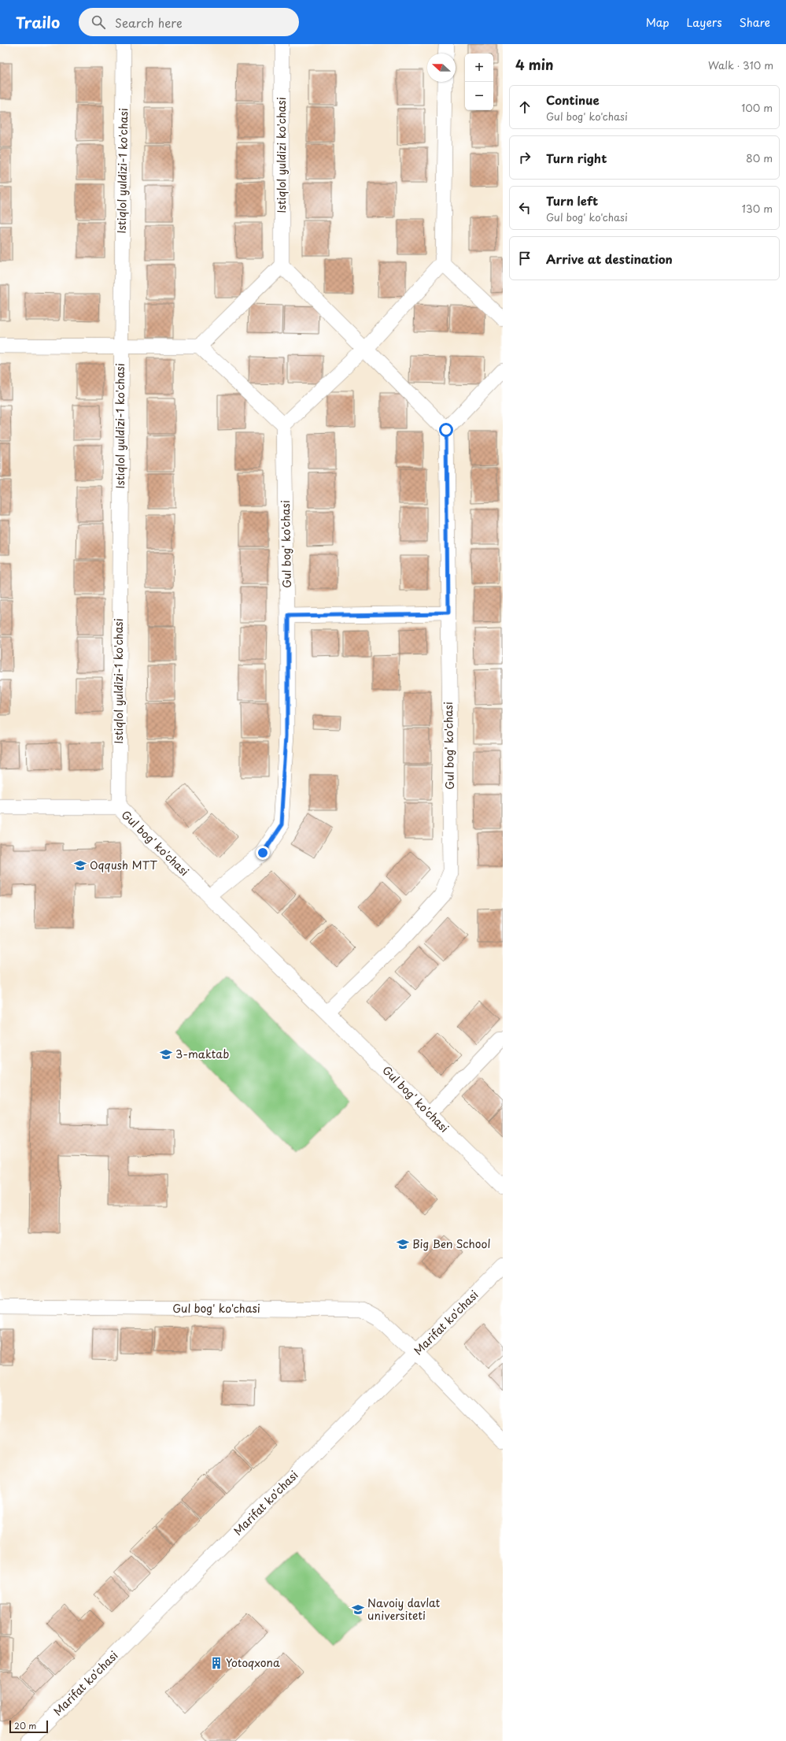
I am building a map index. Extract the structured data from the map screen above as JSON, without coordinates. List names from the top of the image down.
{
  "streets": {
    "street": [
      "Istiqlol yuldizi ko'chasi",
      "Istiqlol yuldizi-1 ko'chasi",
      "Gul bog' ko'chasi",
      "Marifat ko'chasi"
    ]
  },
  "crossings": [
    ["Istiqlol yuldizi-1 ko'chasi", "Gul bog' ko'chasi"],
    ["Gul bog' ko'chasi", "Marifat ko'chasi"]
  ],
  "places": {
    "school or university": [
      "Oqqush MTT",
      "3-maktab",
      "Big Ben School",
      "Navoiy davlat universiteti"
    ],
    "building": ["Yotoqxona"]
  },
  "scale_bar": "20 m",
  "north": "left",
  "page": {
    "header": "Trailo",
    "search": "Search here",
    "nav": ["Map", "Layers", "Share"],
    "heading": ["4 min", "Walk · 310 m"],
    "map_buttons": ["+", "−"],
    "list": [
      ["Continue", "Gul bog' ko'chasi", "100 m"],
      ["Turn right", "80 m"],
      ["Turn left", "Gul bog' ko'chasi", "130 m"],
      "Arrive at destination"
    ],
    "scale": "20 m"
  }
}
